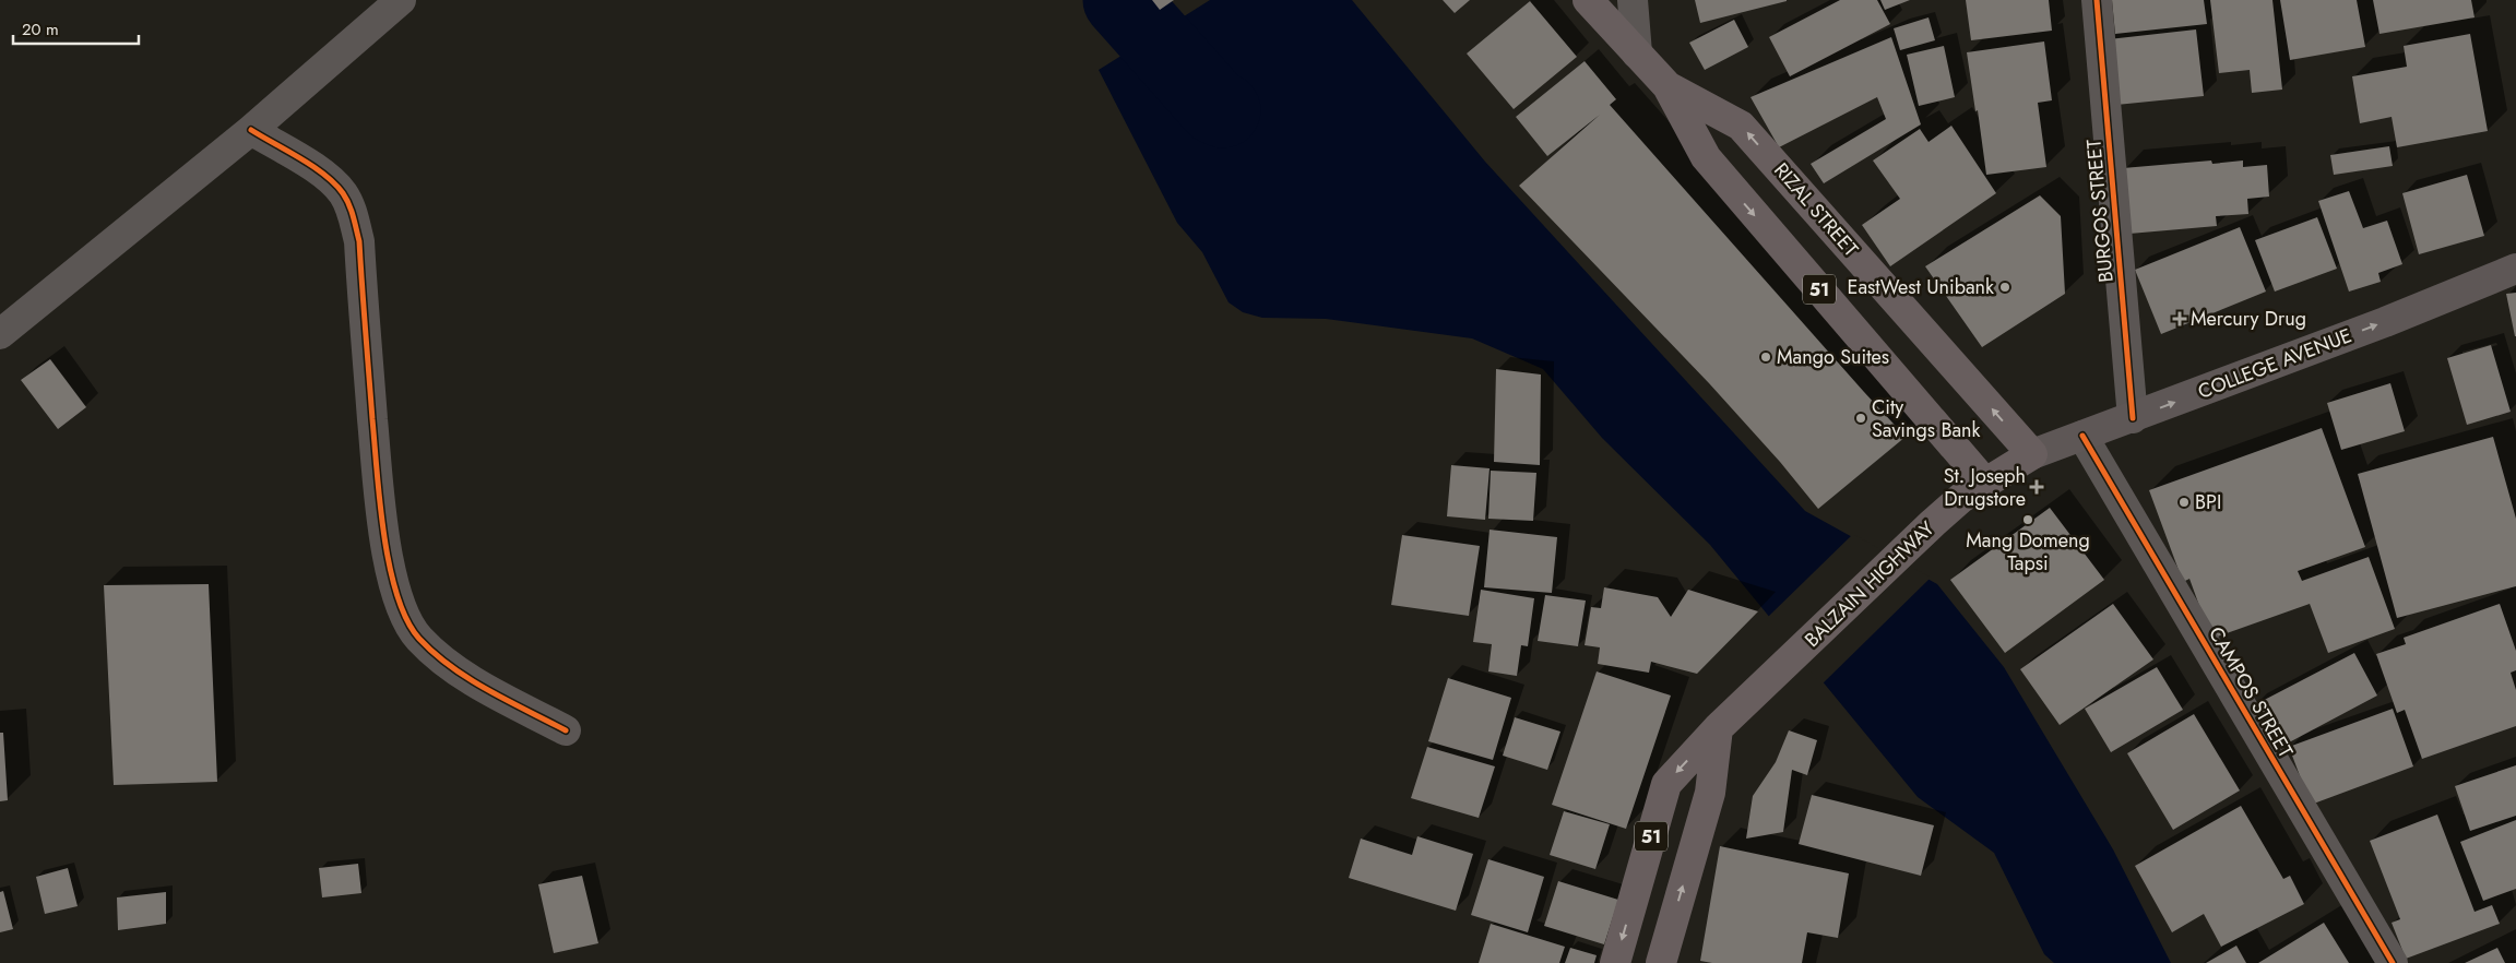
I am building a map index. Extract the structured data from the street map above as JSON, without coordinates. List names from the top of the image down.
{
  "streets": {
    "main road": [
      "RIZAL STREET",
      "51",
      "COLLEGE AVENUE",
      "BALZAIN HIGHWAY"
    ],
    "street": ["BURGOS STREET", "CAMPOS STREET"]
  },
  "crossings": [
    ["RIZAL STREET", "COLLEGE AVENUE"],
    ["RIZAL STREET", "BALZAIN HIGHWAY"],
    ["BURGOS STREET", "COLLEGE AVENUE"],
    ["51", "BALZAIN HIGHWAY"],
    ["COLLEGE AVENUE", "BALZAIN HIGHWAY"],
    ["COLLEGE AVENUE", "CAMPOS STREET"]
  ],
  "one_way": ["COLLEGE AVENUE"],
  "places": {
    "other": [
      "EastWest Unibank",
      "Mango Suites",
      "City Savings Bank",
      "BPI",
      "Mang Domeng Tapsi"
    ],
    "health": ["Mercury Drug", "St. Joseph Drugstore"]
  },
  "scale_bar": "20 m"
}
